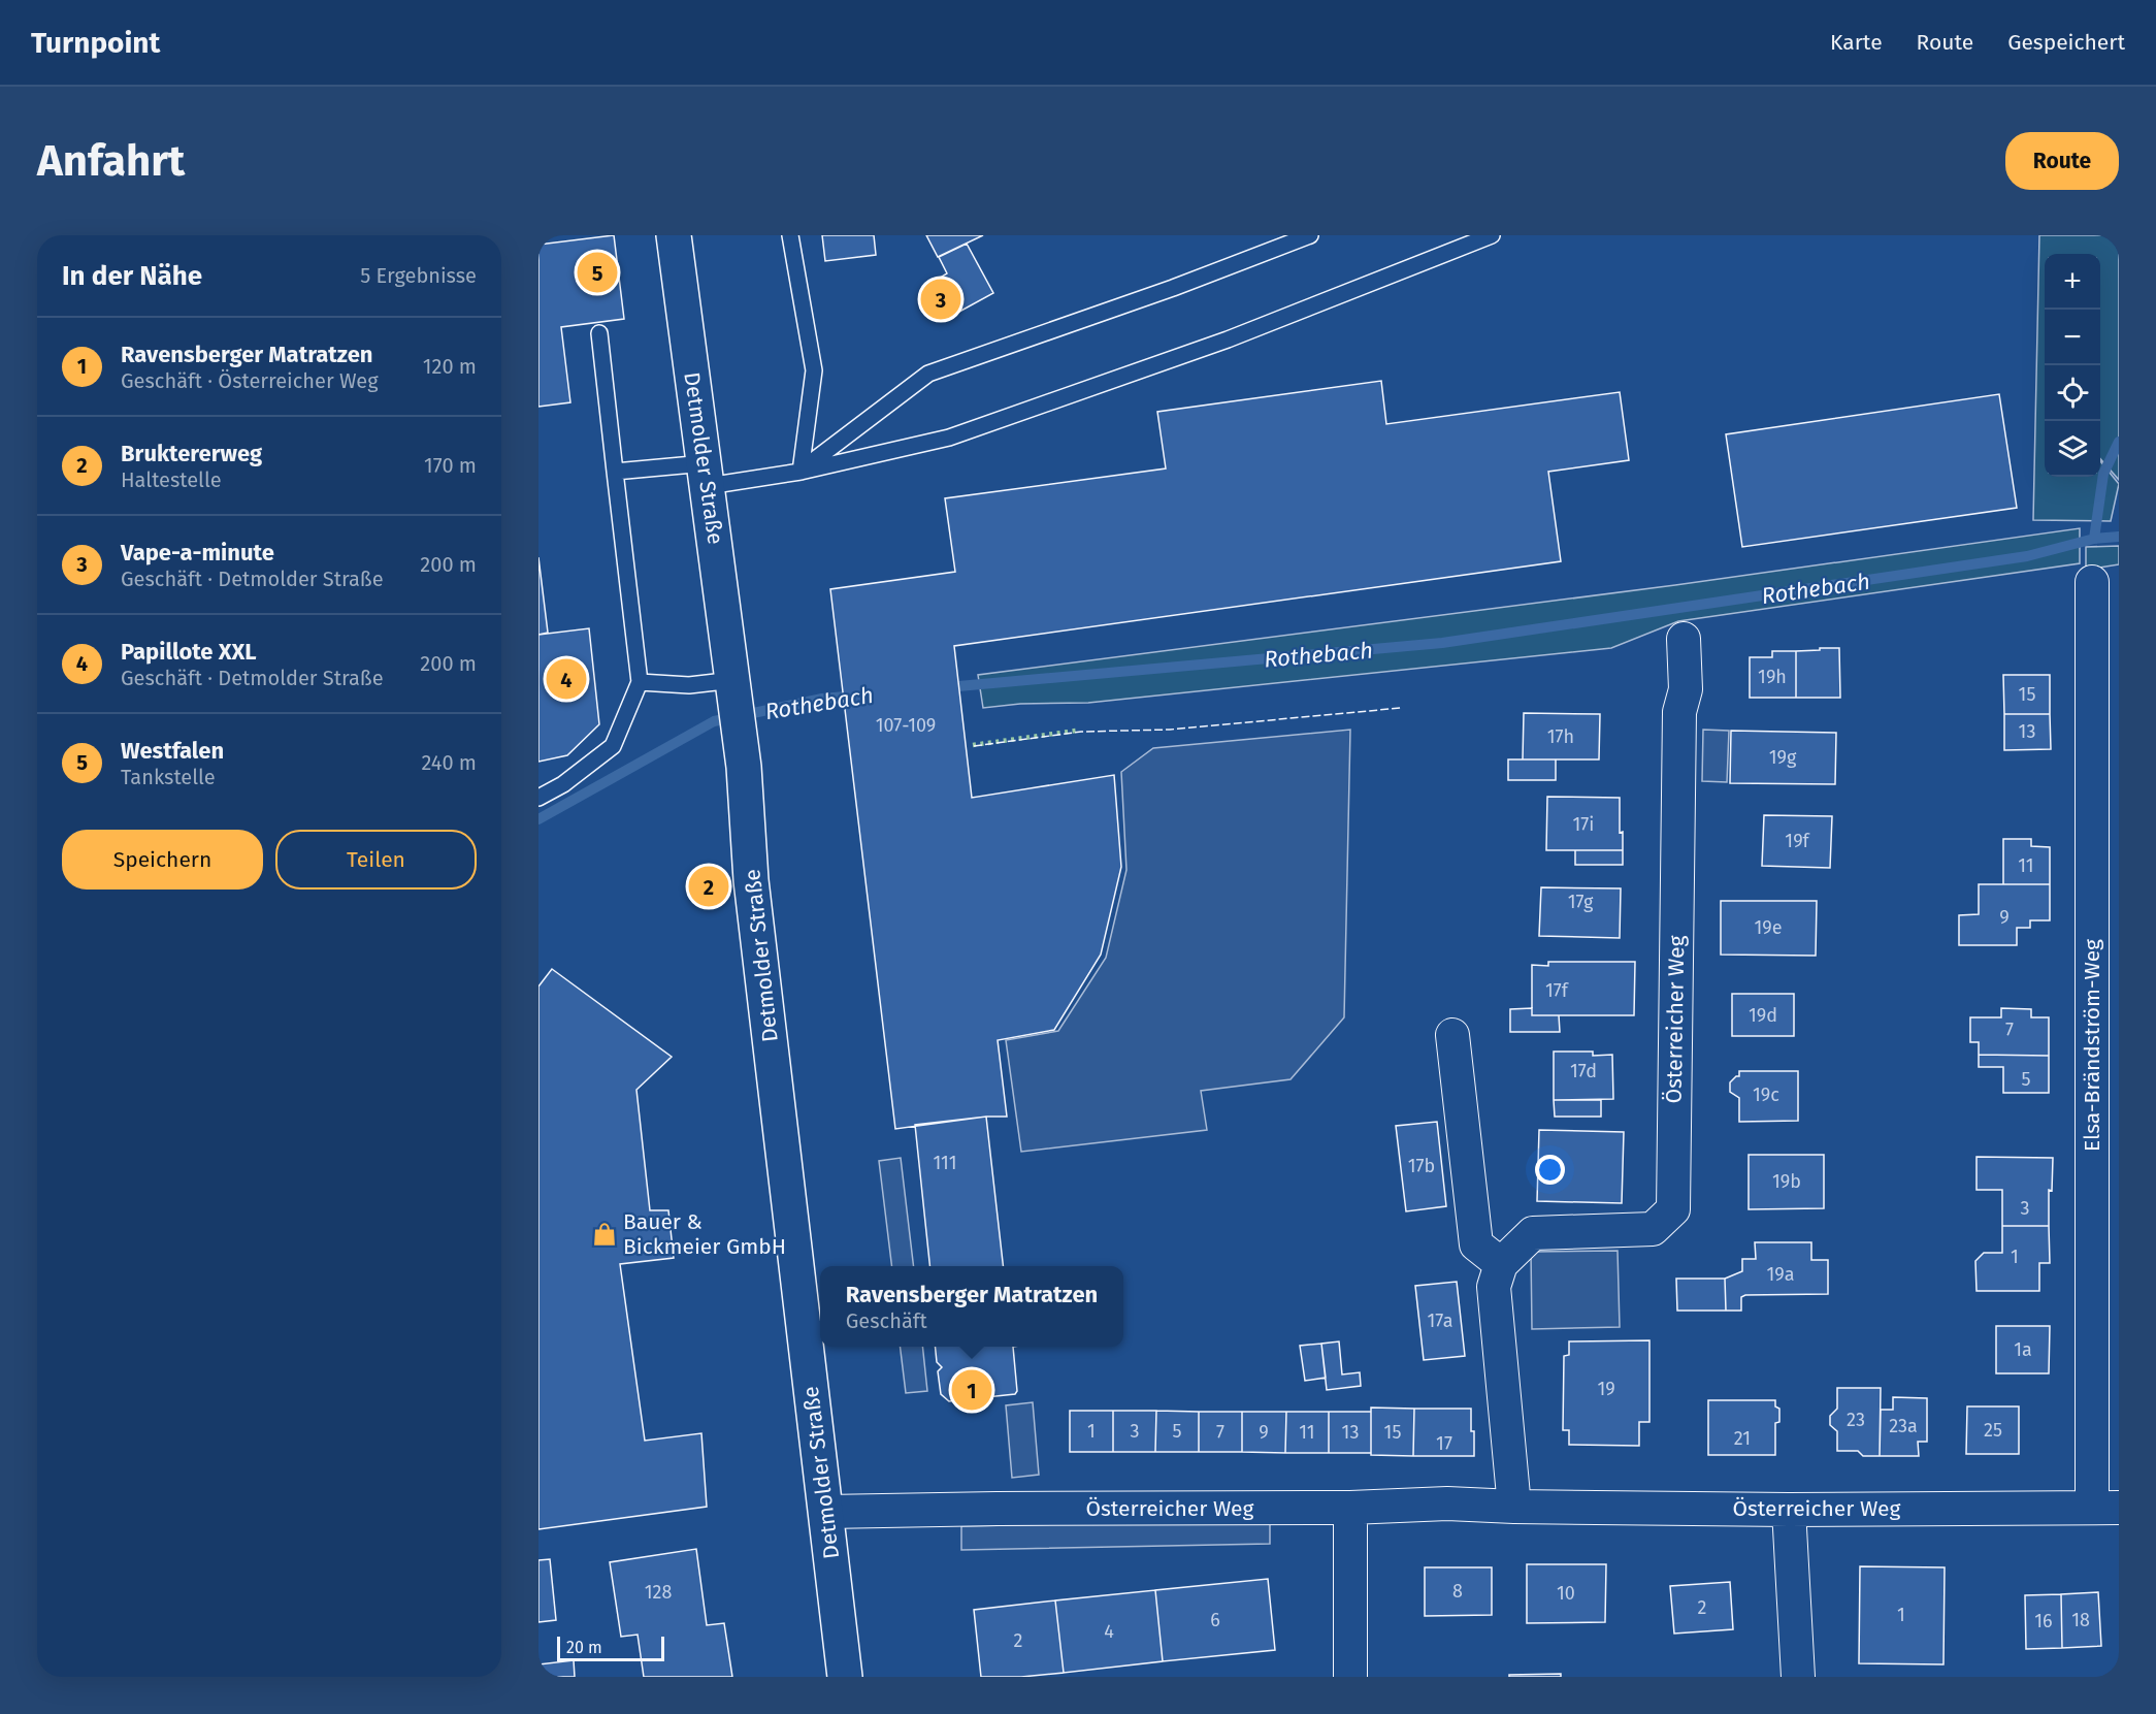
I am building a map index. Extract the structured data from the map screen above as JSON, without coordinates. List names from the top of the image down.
{
  "streets": {
    "main road": ["Detmolder Straße"],
    "street": ["Österreicher Weg", "Elsa-Brändström-Weg"]
  },
  "crossings": [
    ["Detmolder Straße", "Österreicher Weg"],
    ["Österreicher Weg", "Elsa-Brändström-Weg"]
  ],
  "water": ["Rothebach"],
  "places": {
    "shop": ["Bauer & Bickmeier GmbH"]
  },
  "house_numbers": [
    "19h",
    "15",
    "107-109",
    "13",
    "17h",
    "19g",
    "17i",
    "19f",
    "11",
    "17g",
    "9",
    "19e",
    "17f",
    "19d",
    "7",
    "17d",
    "5",
    "19c",
    "111",
    "17b",
    "19b",
    "3",
    "1",
    "19a",
    "17a",
    "1a",
    "19",
    "23",
    "23a",
    "25",
    "1",
    "3",
    "5",
    "7",
    "9",
    "11",
    "13",
    "15",
    "21",
    "17",
    "8",
    "128",
    "10",
    "2",
    "1",
    "6",
    "18",
    "16",
    "4",
    "2"
  ],
  "scale_bar": "20 m",
  "page": {
    "header": "Turnpoint",
    "nav": ["Karte", "Route", "Gespeichert"],
    "buttons": [
      "Route",
      ["Speichern", "Teilen"]
    ],
    "title": "Anfahrt",
    "heading": ["In der Nähe", "5 Ergebnisse"],
    "pins": [
      "5",
      "3",
      "4",
      "2",
      "1"
    ],
    "map_buttons": ["+", "−"],
    "list": [
      {
        "mark": "1",
        "name": "Ravensberger Matratzen",
        "note": "Geschäft · Österreicher Weg",
        "value": "120 m"
      },
      {
        "mark": "2",
        "name": "Bruktererweg",
        "note": "Haltestelle",
        "value": "170 m"
      },
      {
        "mark": "3",
        "name": "Vape-a-minute",
        "note": "Geschäft · Detmolder Straße",
        "value": "200 m"
      },
      {
        "mark": "4",
        "name": "Papillote XXL",
        "note": "Geschäft · Detmolder Straße",
        "value": "200 m"
      },
      {
        "mark": "5",
        "name": "Westfalen",
        "note": "Tankstelle",
        "value": "240 m"
      }
    ],
    "popup": ["Ravensberger Matratzen", "Geschäft"],
    "scale": "20 m"
  }
}
